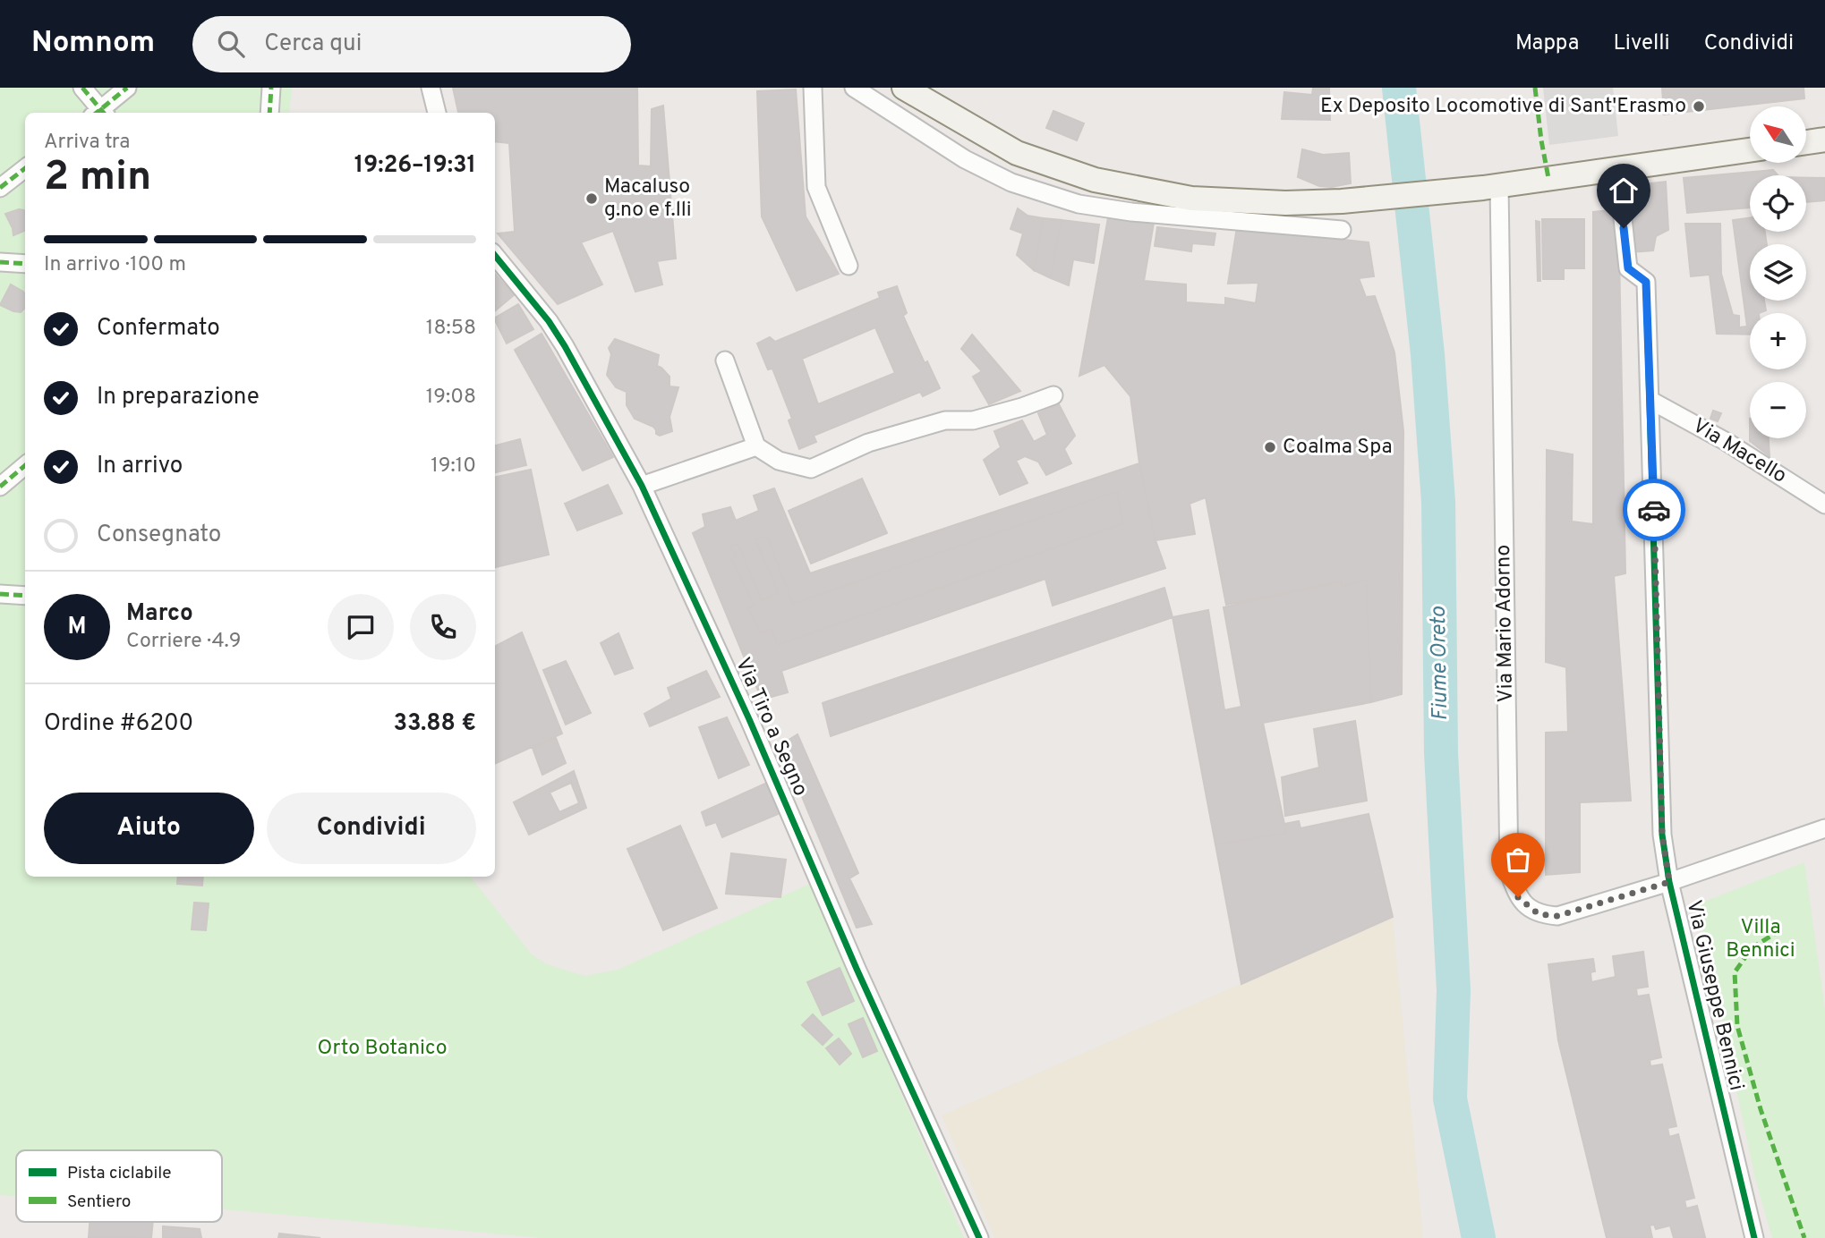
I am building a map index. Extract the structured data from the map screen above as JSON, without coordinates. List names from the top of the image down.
{
  "streets": {
    "street": [
      "Via Macello",
      "Via Mario Adorno",
      "Via Tiro a Segno",
      "Via Giuseppe Bennici"
    ]
  },
  "crossings": [
    ["Via Macello", "Via Giuseppe Bennici"],
    ["Via Mario Adorno", "Via Giuseppe Bennici"]
  ],
  "water": ["Fiume Oreto"],
  "parks": ["Villa Bennici", "Orto Botanico"],
  "places": ["Ex Deposito Locomotive di Sant'Erasmo", "Macaluso g.no e f.lli", "Coalma Spa"],
  "legend": ["Pista ciclabile", "Sentiero"],
  "north": "top left",
  "page": {
    "header": "Nomnom",
    "search": "Cerca qui",
    "nav": ["Mappa", "Livelli", "Condividi"],
    "map_buttons": ["+", "−"],
    "heading": ["2 min", "Arriva tra", "19:26–19:31"],
    "panel": [
      "Marco",
      "Corriere · 4.9",
      "Ordine #6200",
      "33.88 €"
    ],
    "bar": "In arrivo · 100 m",
    "list": [
      ["Confermato", "18:58"],
      ["In preparazione", "19:08"],
      ["In arrivo", "19:10"],
      "Consegnato"
    ],
    "round": "M",
    "buttons": ["Aiuto", "Condividi"]
  }
}
